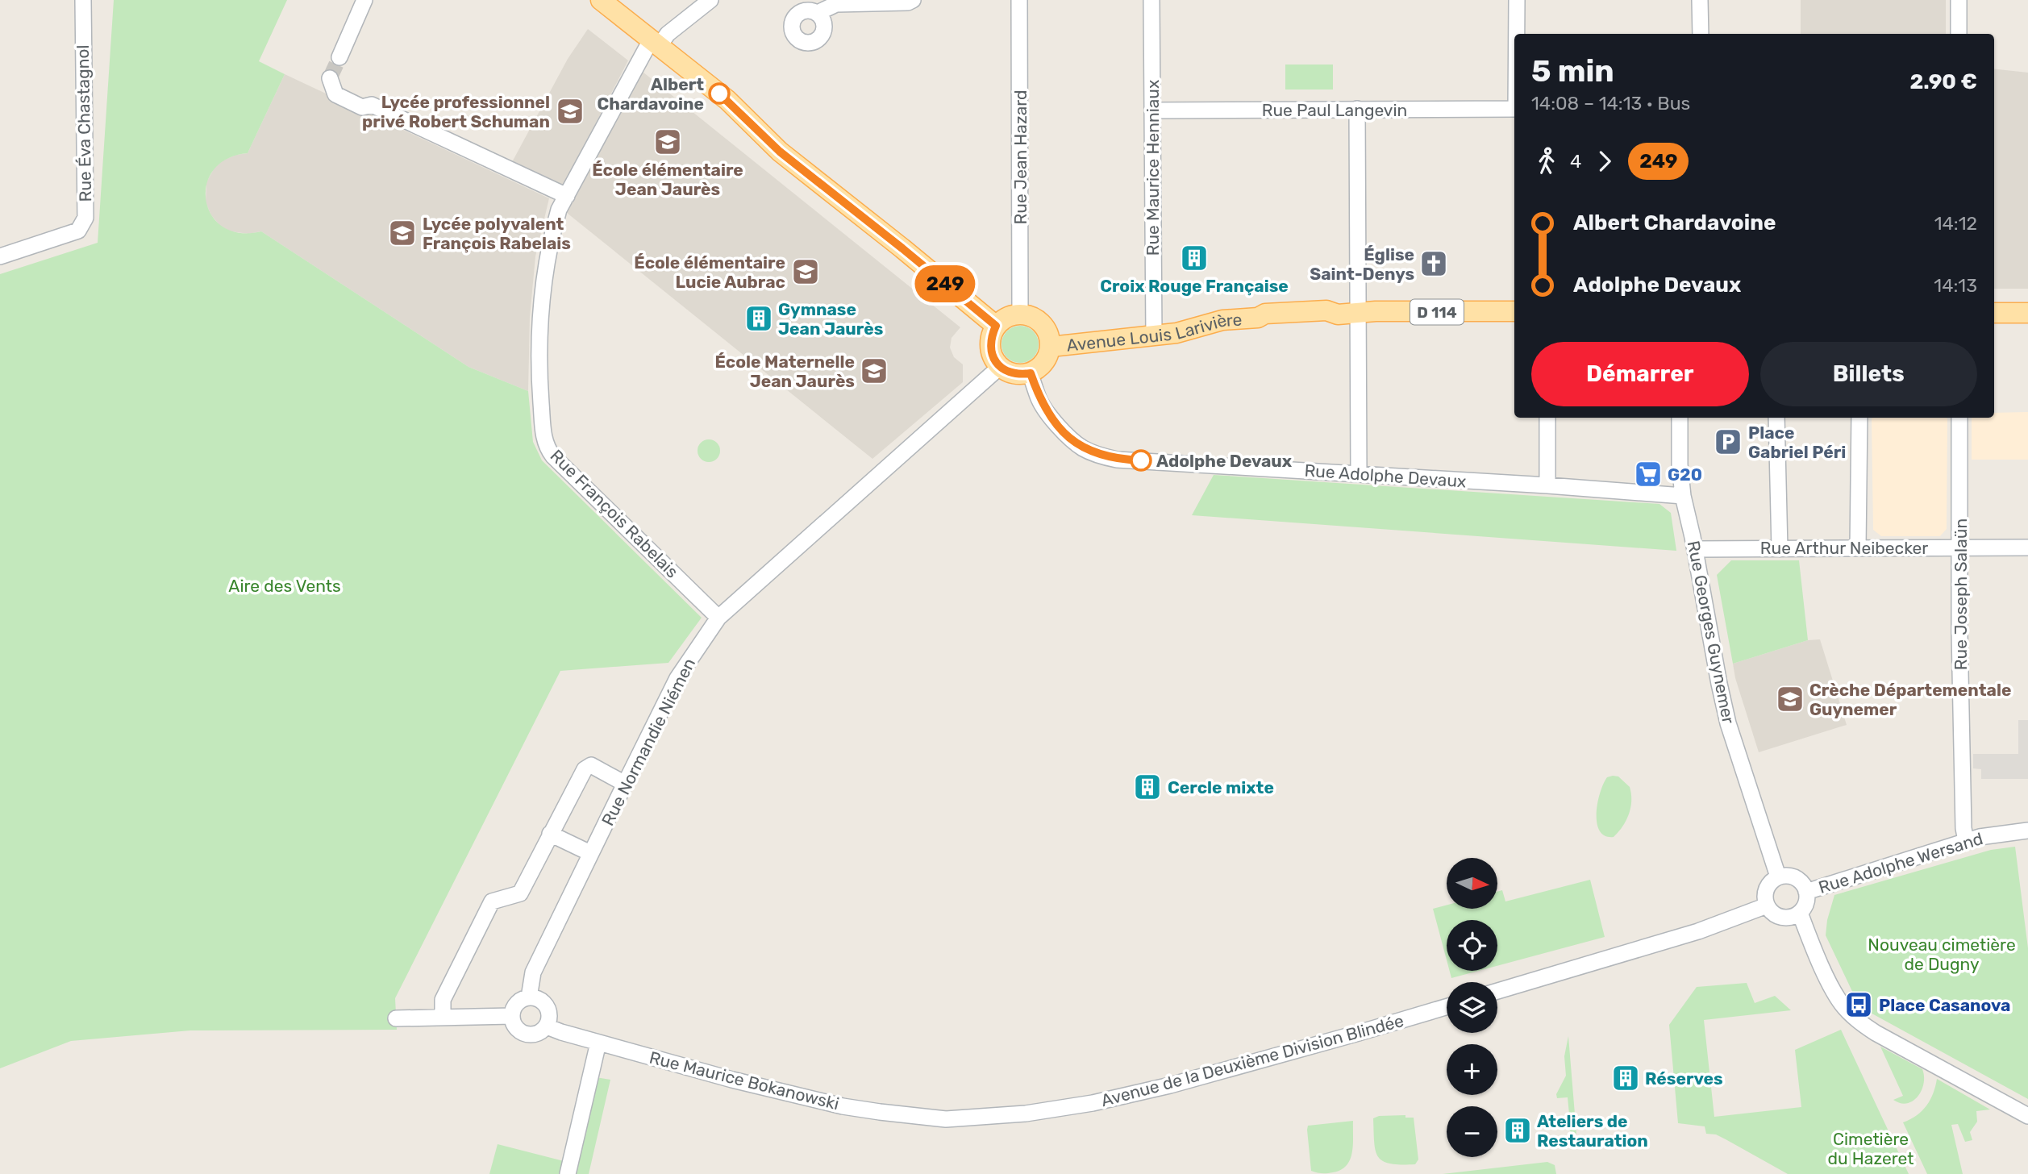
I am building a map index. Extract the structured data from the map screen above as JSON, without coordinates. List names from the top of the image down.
{
  "streets": {
    "main road": ["D 114", "Avenue Louis Larivière"],
    "street": [
      "Rue Paul Langevin",
      "Rue Éva Chastagnol",
      "Rue Jean Hazard",
      "Rue Maurice Henniaux",
      "Rue Adolphe Devaux",
      "Rue François Rabelais",
      "Rue Arthur Neibecker",
      "Rue Joseph Salaün",
      "Rue Georges Guynemer",
      "Rue Normandie Niémen",
      "Rue Adolphe Wersand",
      "Avenue de la Deuxième Division Blindée",
      "Rue Maurice Bokanowski"
    ]
  },
  "crossings": [
    ["Rue Paul Langevin", "Rue Maurice Henniaux"],
    ["Rue Jean Hazard", "Avenue Louis Larivière"],
    ["Rue Jean Hazard", "Rue Adolphe Devaux"],
    ["Rue Jean Hazard", "Rue Normandie Niémen"],
    ["Rue Maurice Henniaux", "Avenue Louis Larivière"],
    ["Avenue Louis Larivière", "Rue Adolphe Devaux"],
    ["Avenue Louis Larivière", "Rue Normandie Niémen"],
    ["Rue Adolphe Devaux", "Rue Georges Guynemer"],
    ["Rue Adolphe Devaux", "Rue Normandie Niémen"],
    ["Rue François Rabelais", "Rue Normandie Niémen"],
    ["Rue Arthur Neibecker", "Rue Joseph Salaün"],
    ["Rue Arthur Neibecker", "Rue Georges Guynemer"],
    ["Rue Joseph Salaün", "Rue Adolphe Wersand"],
    ["Rue Georges Guynemer", "Rue Adolphe Wersand"],
    ["Rue Normandie Niémen", "Rue Maurice Bokanowski"],
    ["Avenue de la Deuxième Division Blindée", "Rue Maurice Bokanowski"]
  ],
  "parks": ["Aire des Vents", "Nouveau cimetière de Dugny", "Cimetière du Hazeret"],
  "places": {
    "other": ["Albert Chardavoine", "Adolphe Devaux"],
    "school or university": [
      "Lycée professionnel privé Robert Schuman",
      "École élémentaire Jean Jaurès",
      "Lycée polyvalent François Rabelais",
      "École élémentaire Lucie Aubrac",
      "École Maternelle Jean Jaurès",
      "Crèche Départementale Guynemer"
    ],
    "building": [
      "Croix Rouge Française",
      "Gymnase Jean Jaurès",
      "Cercle mixte",
      "Réserves",
      "Ateliers de Restauration"
    ],
    "church": ["Église Saint-Denys"],
    "parking": ["Place Gabriel Péri"],
    "supermarket": ["G20"],
    "bus stop": ["Place Casanova"]
  },
  "lines": ["bus line 249"],
  "north": "right",
  "page": {
    "on_map": "249",
    "heading": ["5 min", "14:08 – 14:13 · Bus", "2.90 €"],
    "legs": ["4", "249"],
    "list": [
      {
        "name": "Albert Chardavoine",
        "value": "14:12"
      },
      {
        "name": "Adolphe Devaux",
        "value": "14:13"
      }
    ],
    "buttons": ["Démarrer", "Billets"],
    "map_buttons": ["+", "−"]
  }
}
